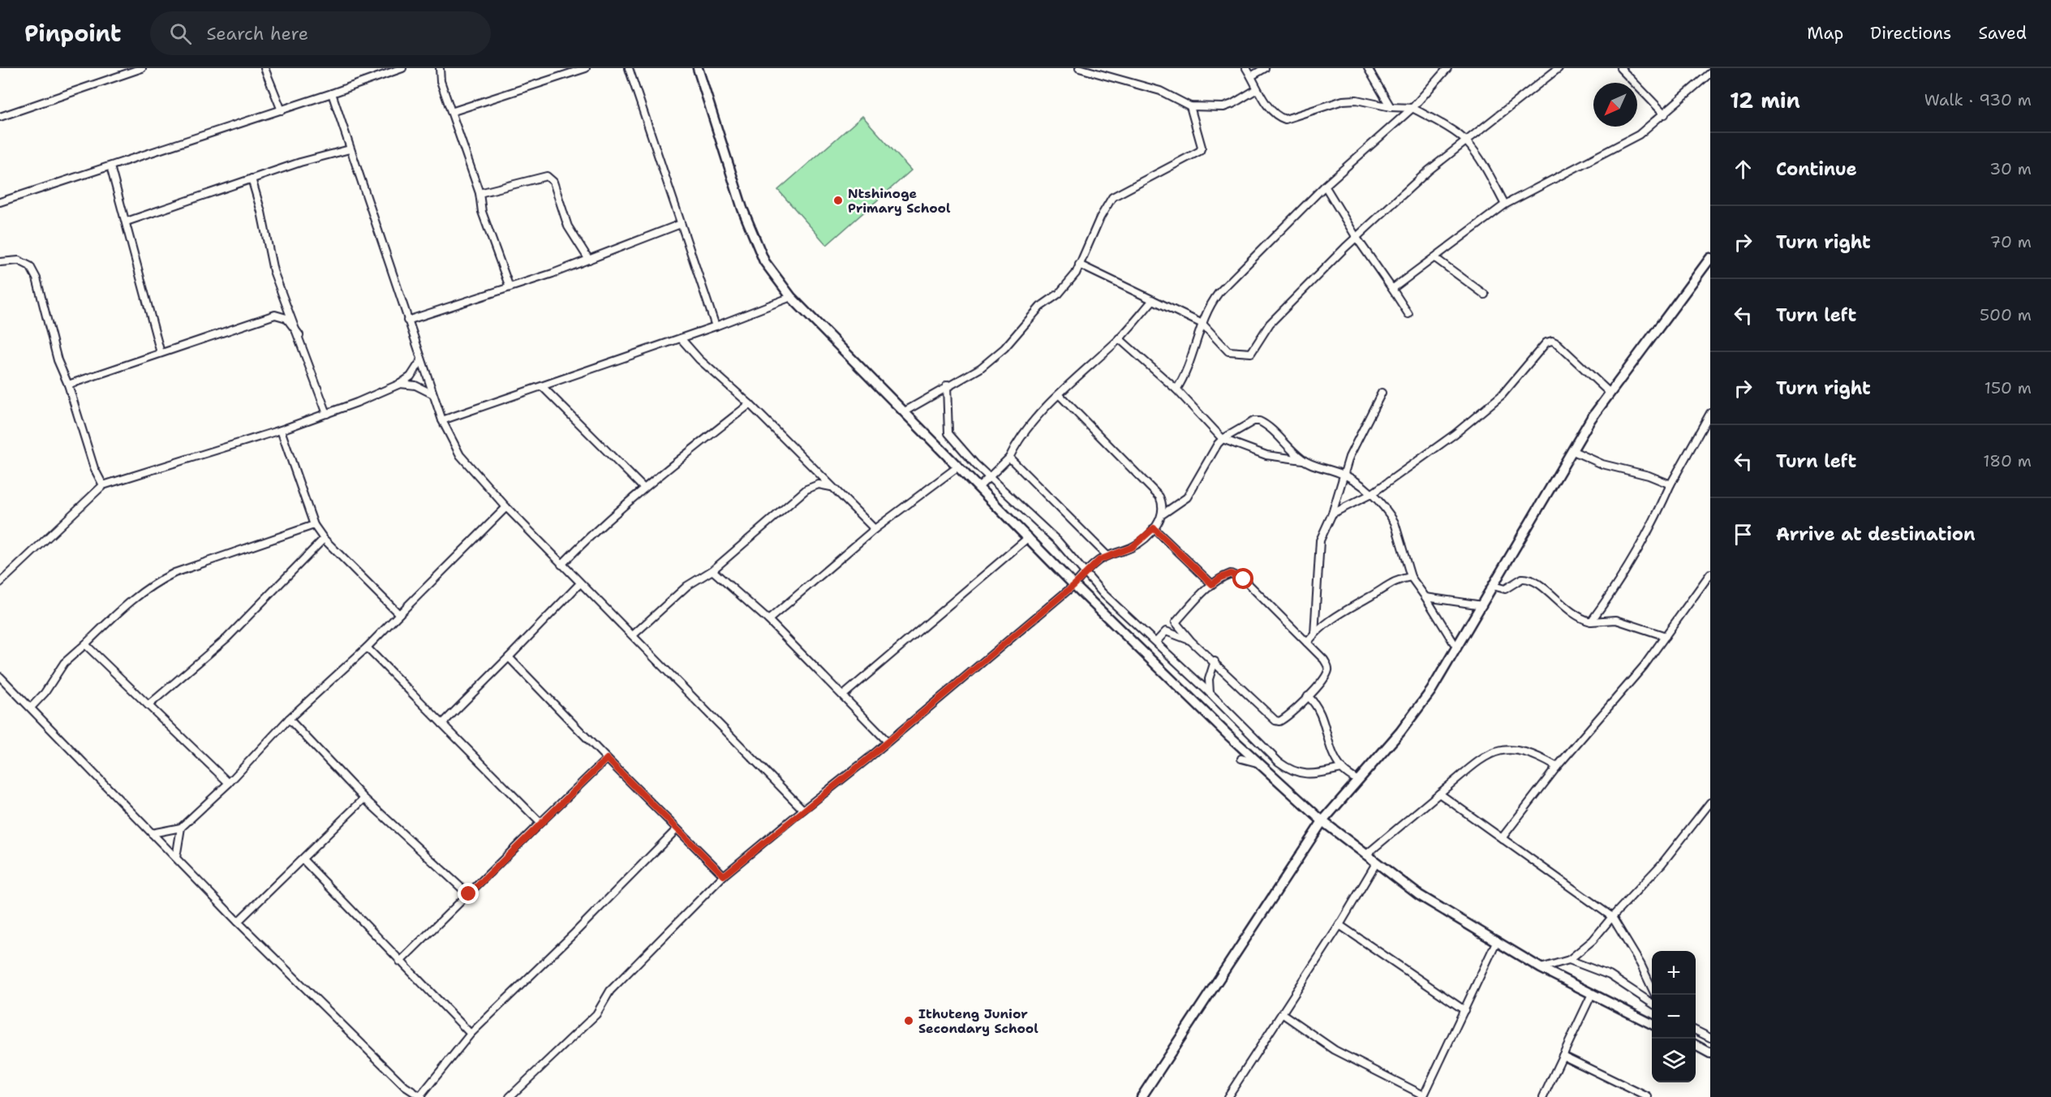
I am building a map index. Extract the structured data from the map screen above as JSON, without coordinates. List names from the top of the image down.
{
  "places": ["Ntshinoge Primary School", "Ithuteng Junior Secondary School"],
  "north": "bottom left",
  "page": {
    "header": "Pinpoint",
    "search": "Search here",
    "nav": ["Map", "Directions", "Saved"],
    "heading": ["12 min", "Walk · 930 m"],
    "list": [
      ["Continue", "30 m"],
      ["Turn right", "70 m"],
      ["Turn left", "500 m"],
      ["Turn right", "150 m"],
      ["Turn left", "180 m"],
      "Arrive at destination"
    ],
    "map_buttons": ["+", "−"]
  }
}
